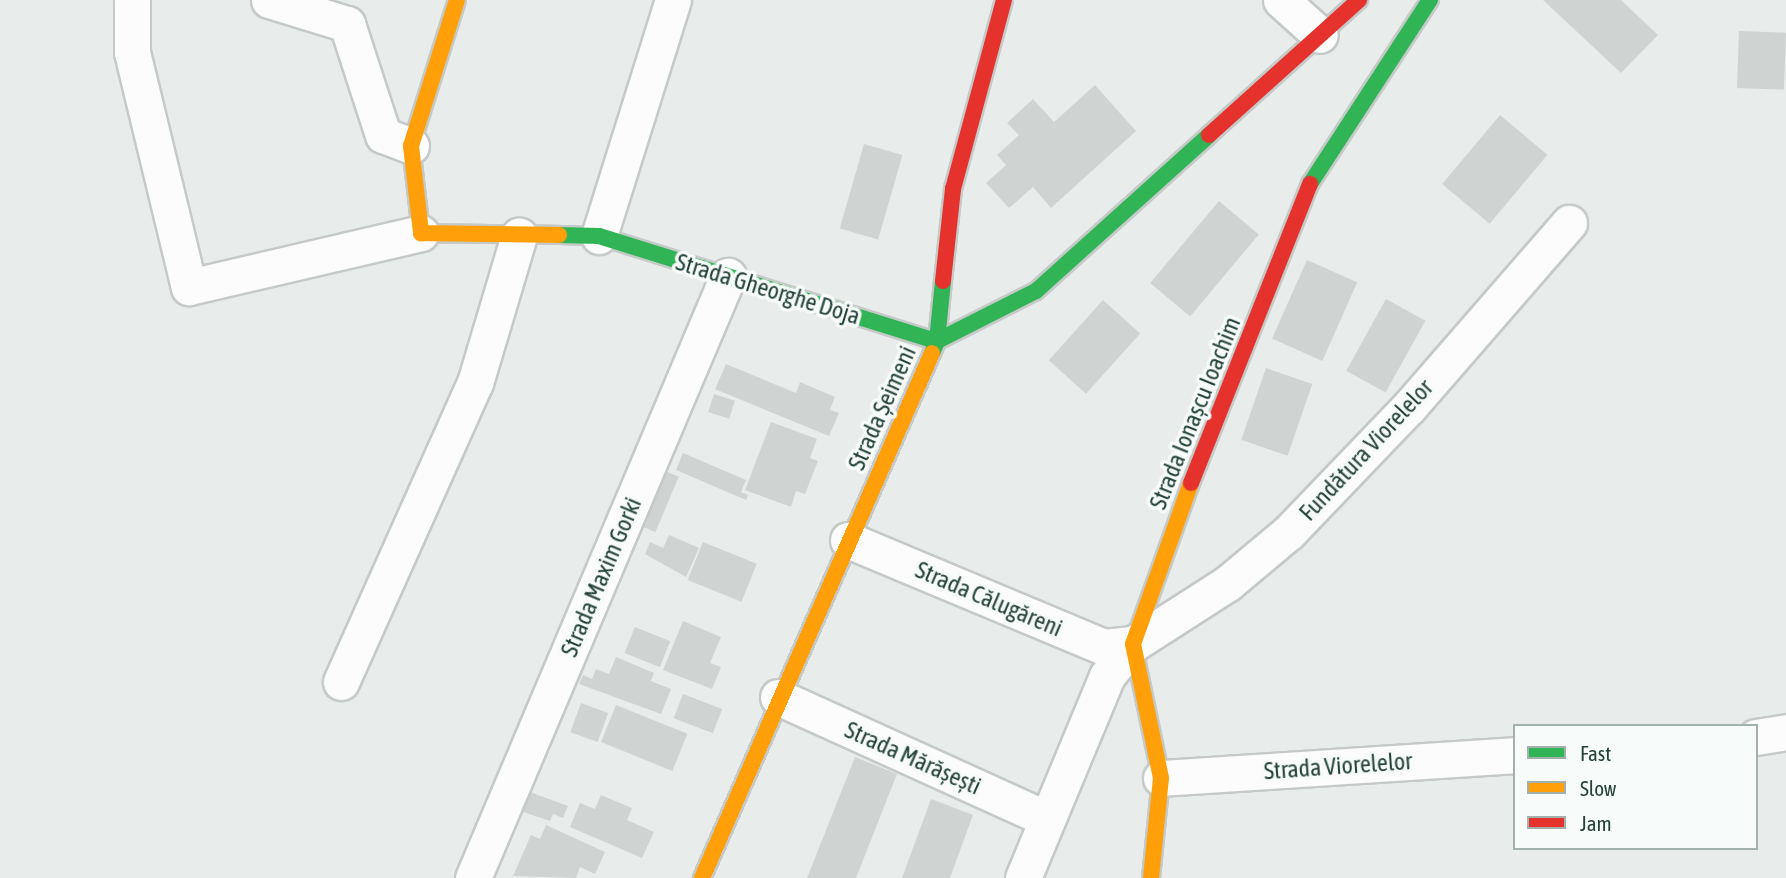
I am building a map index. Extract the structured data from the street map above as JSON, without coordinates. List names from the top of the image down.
{
  "streets": {
    "street": [
      "Strada Gheorghe Doja",
      "Strada Șeimeni",
      "Strada Ionașcu Ioachim",
      "Fundătura Viorelelor",
      "Strada Maxim Gorki",
      "Strada Călugăreni",
      "Strada Mărășești",
      "Strada Viorelelor"
    ]
  },
  "crossings": [
    ["Strada Gheorghe Doja", "Strada Șeimeni"],
    ["Strada Gheorghe Doja", "Strada Maxim Gorki"],
    ["Strada Șeimeni", "Strada Călugăreni"],
    ["Strada Șeimeni", "Strada Mărășești"],
    ["Strada Ionașcu Ioachim", "Fundătura Viorelelor"],
    ["Strada Ionașcu Ioachim", "Strada Călugăreni"],
    ["Fundătura Viorelelor", "Strada Călugăreni"]
  ],
  "legend": ["Fast", "Slow", "Jam"]
}
